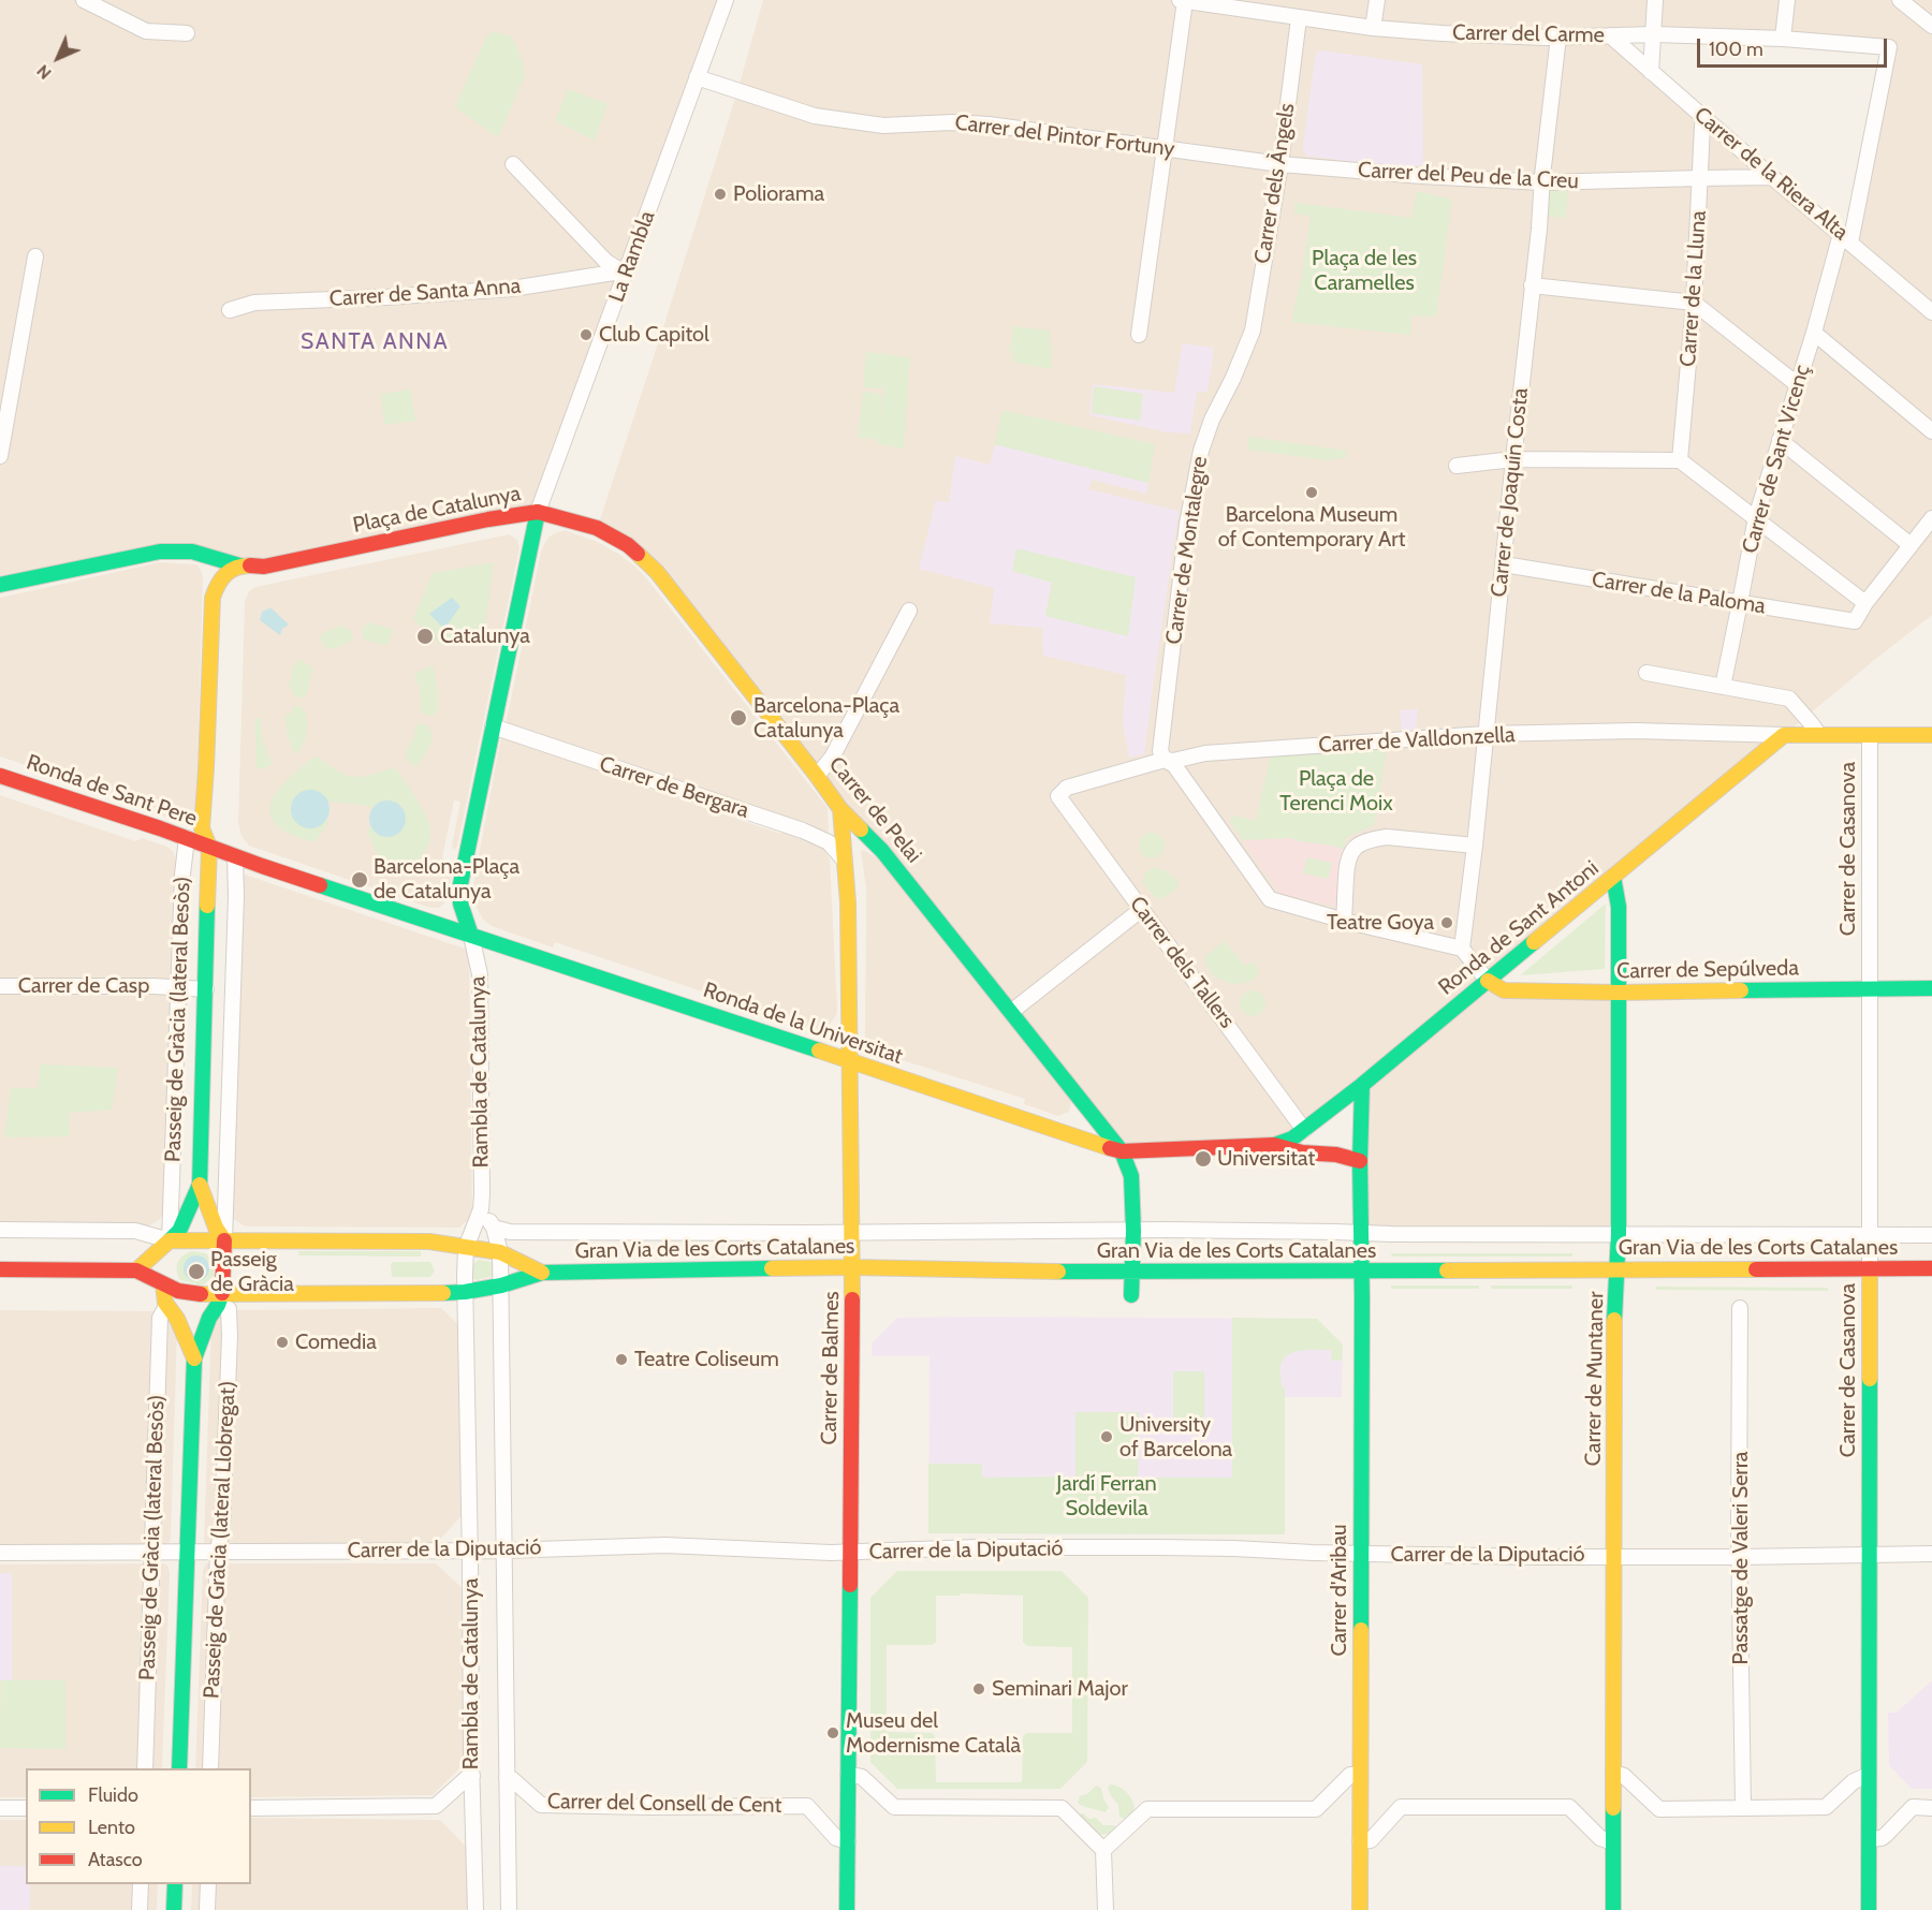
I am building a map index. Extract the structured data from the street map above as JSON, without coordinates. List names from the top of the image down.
{
  "streets": {
    "main road": [
      "Plaça de Catalunya",
      "Ronda de Sant Pere",
      "Carrer de Pelai",
      "Carrer de Casanova",
      "Ronda de Sant Antoni",
      "Carrer de Sepúlveda",
      "Ronda de la Universitat",
      "Gran Via de les Corts Catalanes",
      "Carrer de Balmes",
      "Carrer de Muntaner",
      "Carrer d'Aribau"
    ],
    "street": [
      "Carrer del Carme",
      "Carrer del Pintor Fortuny",
      "Carrer de la Riera Alta",
      "Carrer del Peu de la Creu",
      "Carrer dels Àngels",
      "La Rambla",
      "Carrer de la Lluna",
      "Carrer de Santa Anna",
      "Carrer de Sant Vicenç",
      "Carrer de Joaquín Costa",
      "Carrer de Montalegre",
      "Carrer de la Paloma",
      "Carrer de Valldonzella",
      "Carrer de Bergara",
      "Carrer dels Tallers",
      "Carrer de Casp",
      "Passeig de Gràcia (lateral Besòs)",
      "Rambla de Catalunya",
      "Passeig de Gràcia (lateral Llobregat)",
      "Carrer de la Diputació",
      "Passatge de Valeri Serra",
      "Carrer del Consell de Cent"
    ]
  },
  "crossings": [
    ["Carrer del Carme", "Carrer de la Riera Alta"],
    ["Carrer del Carme", "Carrer dels Àngels"],
    ["Carrer del Carme", "Carrer de Sant Vicenç"],
    ["Carrer del Carme", "Carrer de Joaquín Costa"],
    ["Carrer del Pintor Fortuny", "Carrer del Peu de la Creu"],
    ["Carrer del Pintor Fortuny", "Carrer dels Àngels"],
    ["Carrer del Pintor Fortuny", "La Rambla"],
    ["Carrer de la Riera Alta", "Carrer del Peu de la Creu"],
    ["Carrer de la Riera Alta", "Carrer de la Lluna"],
    ["Carrer de la Riera Alta", "Carrer de Sant Vicenç"],
    ["Carrer del Peu de la Creu", "Carrer dels Àngels"],
    ["Carrer del Peu de la Creu", "Carrer de la Lluna"],
    ["Carrer del Peu de la Creu", "Carrer de Joaquín Costa"],
    ["Carrer dels Àngels", "Carrer de Montalegre"],
    ["La Rambla", "Carrer de Santa Anna"],
    ["La Rambla", "Plaça de Catalunya"],
    ["La Rambla", "Carrer de Pelai"],
    ["Carrer de Sant Vicenç", "Carrer de la Paloma"],
    ["Carrer de Joaquín Costa", "Carrer de la Paloma"],
    ["Carrer de Joaquín Costa", "Carrer de Valldonzella"],
    ["Plaça de Catalunya", "Carrer de Bergara"],
    ["Plaça de Catalunya", "Carrer de Pelai"],
    ["Plaça de Catalunya", "Ronda de la Universitat"],
    ["Plaça de Catalunya", "Rambla de Catalunya"],
    ["Carrer de Montalegre", "Carrer de Valldonzella"],
    ["Carrer de Valldonzella", "Ronda de Sant Antoni"],
    ["Carrer de Valldonzella", "Carrer dels Tallers"],
    ["Carrer de Bergara", "Carrer de Balmes"],
    ["Ronda de Sant Pere", "Passeig de Gràcia (lateral Besòs)"],
    ["Carrer de Pelai", "Ronda de la Universitat"],
    ["Carrer de Pelai", "Carrer de Balmes"],
    ["Carrer de Casanova", "Carrer de Sepúlveda"],
    ["Carrer de Casanova", "Gran Via de les Corts Catalanes"],
    ["Carrer de Casanova", "Carrer de la Diputació"],
    ["Ronda de Sant Antoni", "Carrer dels Tallers"],
    ["Ronda de Sant Antoni", "Carrer de Sepúlveda"],
    ["Ronda de Sant Antoni", "Ronda de la Universitat"],
    ["Ronda de Sant Antoni", "Carrer de Muntaner"],
    ["Ronda de Sant Antoni", "Carrer d'Aribau"],
    ["Carrer de Sepúlveda", "Carrer de Muntaner"],
    ["Carrer de Casp", "Passeig de Gràcia (lateral Besòs)"],
    ["Passeig de Gràcia (lateral Besòs)", "Gran Via de les Corts Catalanes"],
    ["Passeig de Gràcia (lateral Besòs)", "Carrer de la Diputació"],
    ["Ronda de la Universitat", "Rambla de Catalunya"],
    ["Ronda de la Universitat", "Carrer de Balmes"],
    ["Rambla de Catalunya", "Gran Via de les Corts Catalanes"],
    ["Rambla de Catalunya", "Carrer de la Diputació"],
    ["Rambla de Catalunya", "Carrer del Consell de Cent"],
    ["Gran Via de les Corts Catalanes", "Carrer de Balmes"],
    ["Gran Via de les Corts Catalanes", "Carrer de Muntaner"],
    ["Gran Via de les Corts Catalanes", "Carrer d'Aribau"],
    ["Carrer de Balmes", "Carrer de la Diputació"],
    ["Carrer de Balmes", "Carrer del Consell de Cent"],
    ["Carrer de Muntaner", "Carrer de la Diputació"],
    ["Passeig de Gràcia (lateral Llobregat)", "Carrer de la Diputació"],
    ["Carrer de la Diputació", "Passatge de Valeri Serra"],
    ["Carrer de la Diputació", "Carrer d'Aribau"]
  ],
  "districts": ["SANTA ANNA"],
  "parks": ["Plaça de les Caramelles", "Plaça de Terenci Moix", "Jardí Ferran Soldevila"],
  "places": [
    "Poliorama",
    "Club Capitol",
    "Barcelona Museum of Contemporary Art",
    "Catalunya",
    "Barcelona-Plaça Catalunya",
    "Barcelona-Plaça de Catalunya",
    "Teatre Goya",
    "Universitat",
    "Passeig de Gràcia",
    "Comedia",
    "Teatre Coliseum",
    "University of Barcelona",
    "Seminari Major",
    "Museu del Modernisme Català"
  ],
  "legend": ["Fluido", "Lento", "Atasco"],
  "scale_bar": "100 m",
  "north": "bottom left"
}
